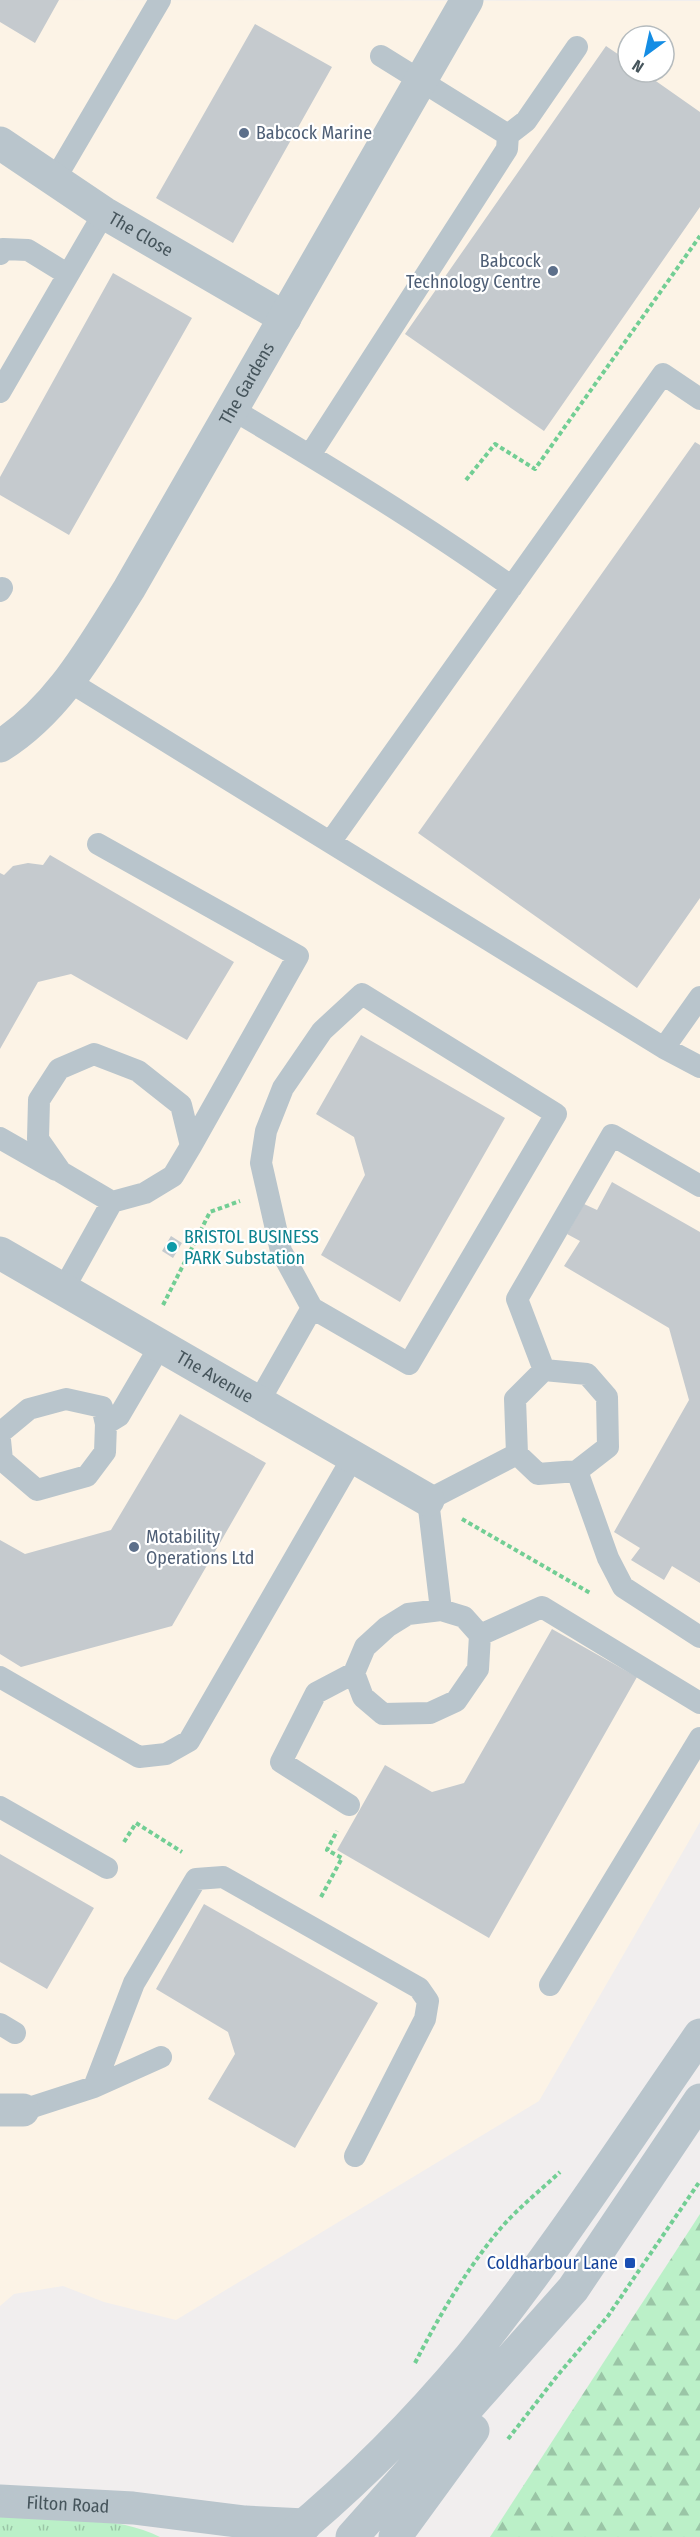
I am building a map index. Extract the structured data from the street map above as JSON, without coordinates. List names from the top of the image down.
{
  "streets": {
    "street": [
      "The Close",
      "The Gardens",
      "The Avenue",
      "Filton Road"
    ]
  },
  "crossings": [
    ["The Close", "The Gardens"]
  ],
  "places": {
    "other": [
      "Babcock Marine",
      "Babcock Technology Centre",
      "BRISTOL BUSINESS PARK Substation",
      "Motability Operations Ltd"
    ],
    "transit": ["Coldharbour Lane"]
  },
  "north": "bottom left"
}
